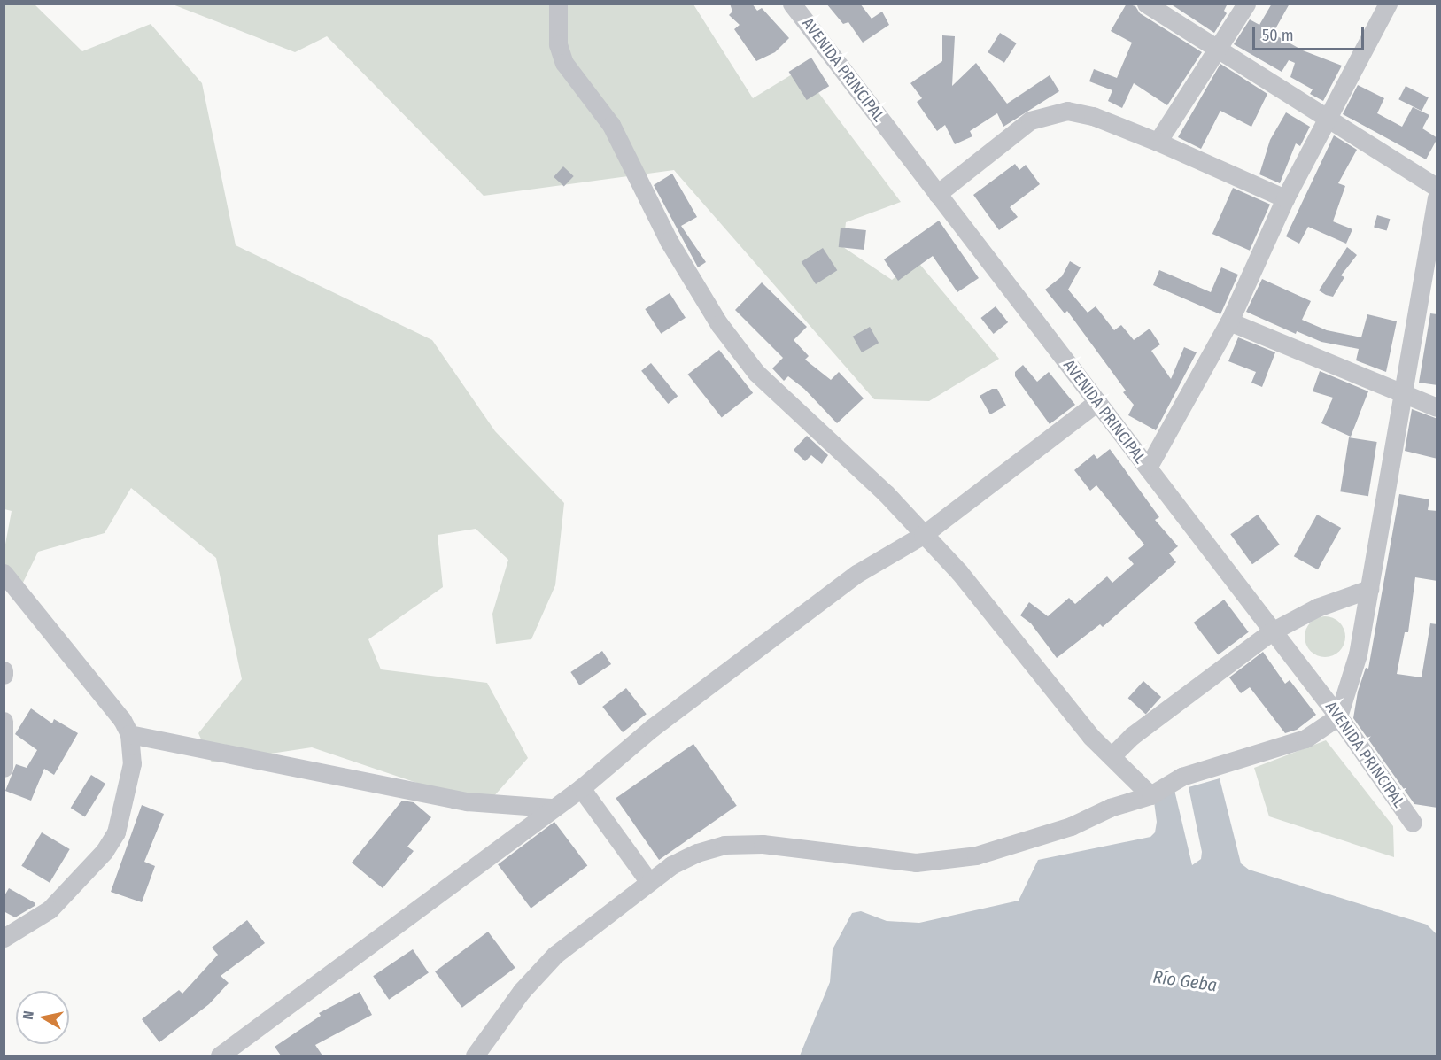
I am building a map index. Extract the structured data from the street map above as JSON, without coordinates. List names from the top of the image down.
{
  "streets": {
    "street": ["AVENIDA PRINCIPAL"]
  },
  "water": ["Río Geba"],
  "scale_bar": "50 m",
  "north": "left"
}
